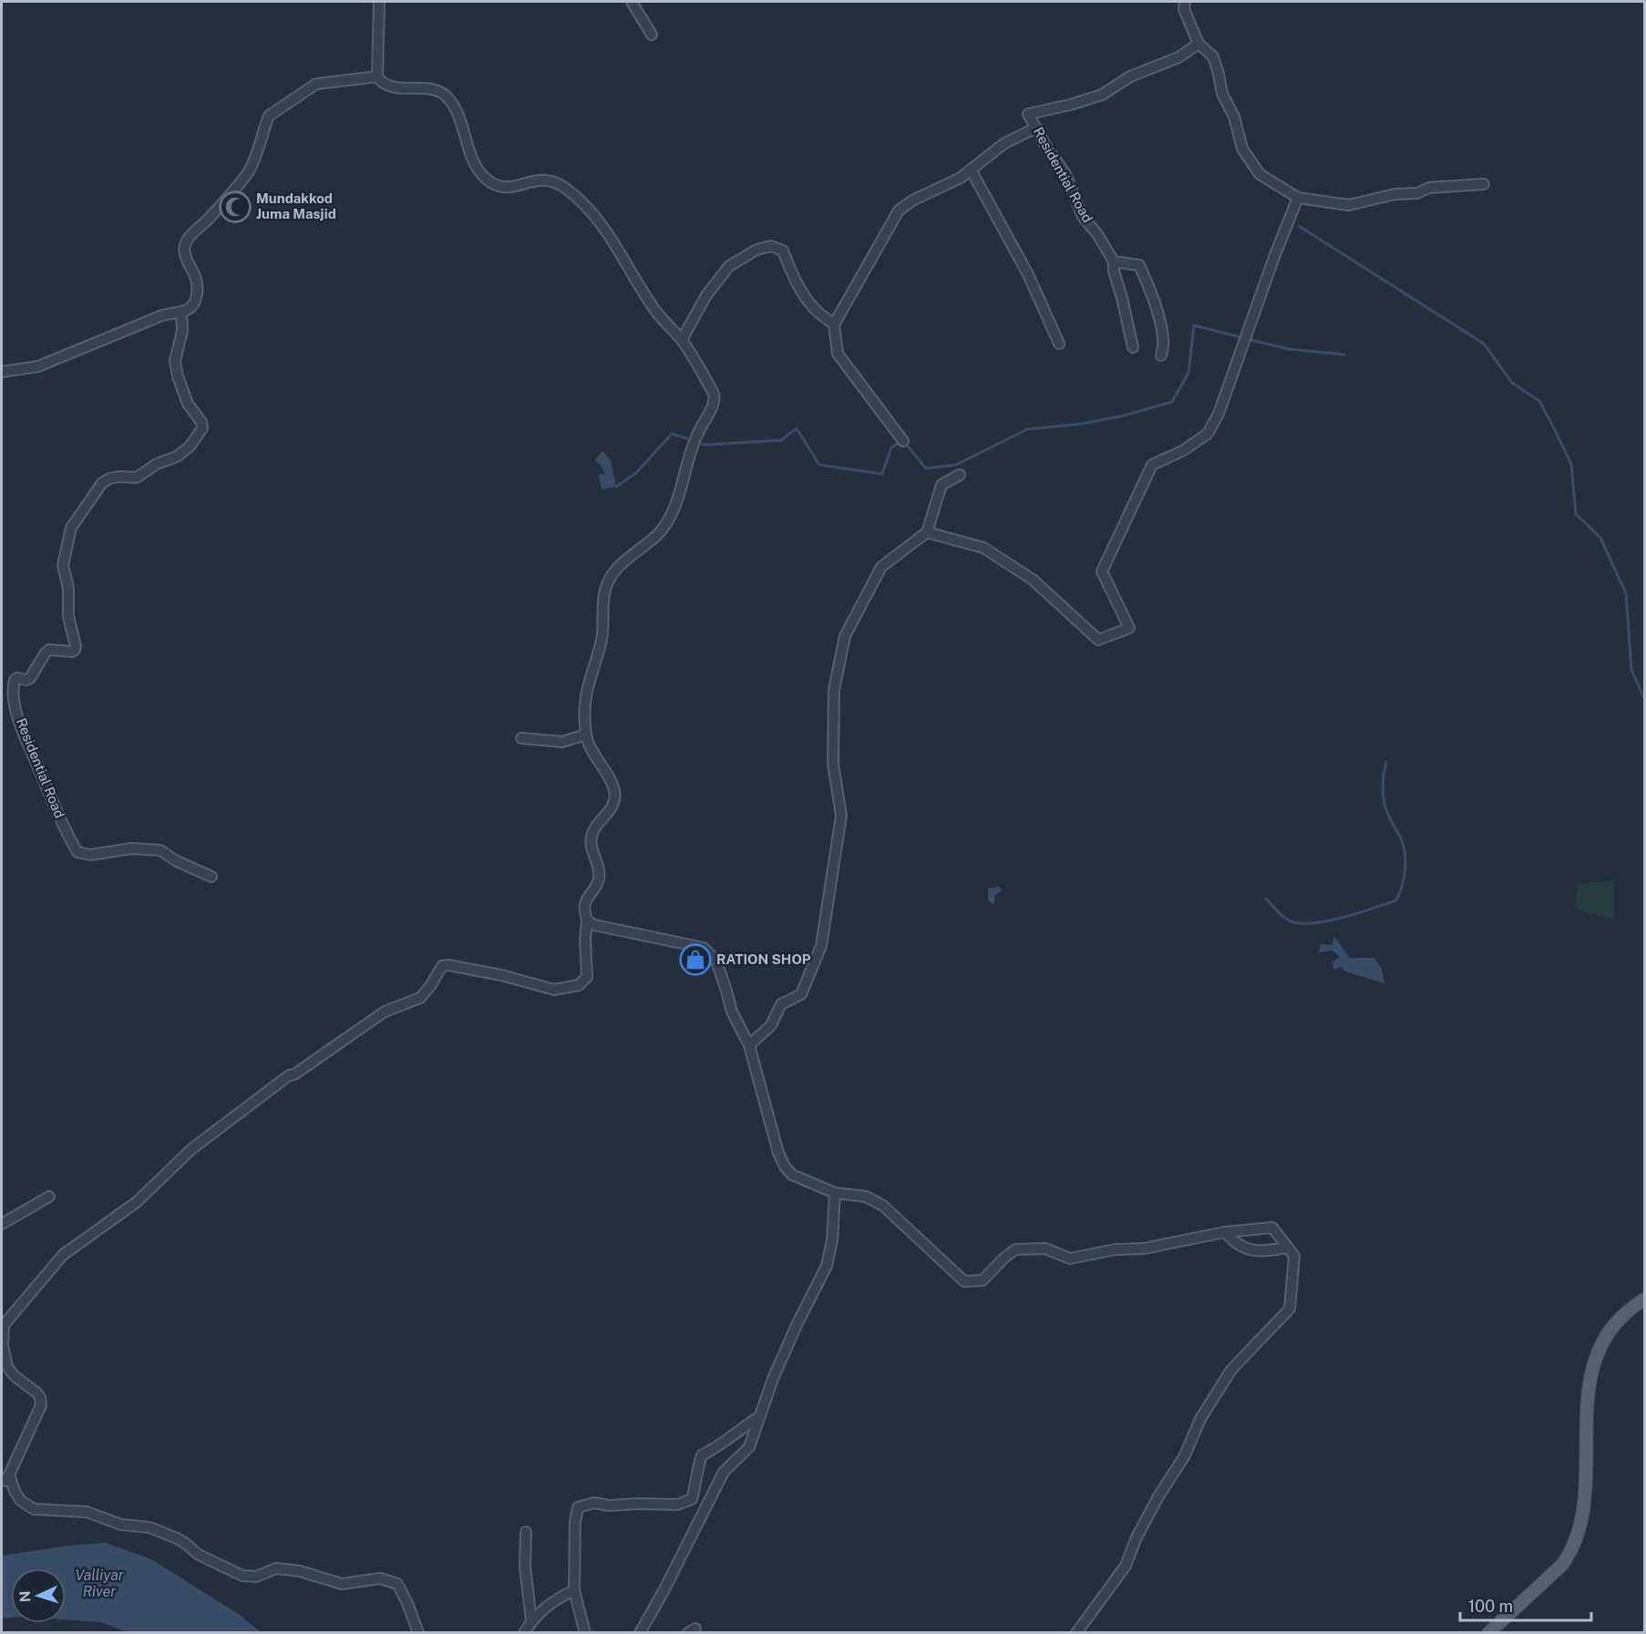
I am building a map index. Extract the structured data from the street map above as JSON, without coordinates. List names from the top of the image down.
{
  "streets": {
    "street": ["Residential Road"]
  },
  "water": ["Valliyar River"],
  "places": {
    "mosque": ["Mundakkod Juma Masjid"],
    "shop": ["RATION SHOP"]
  },
  "scale_bar": "100 m",
  "north": "left"
}
